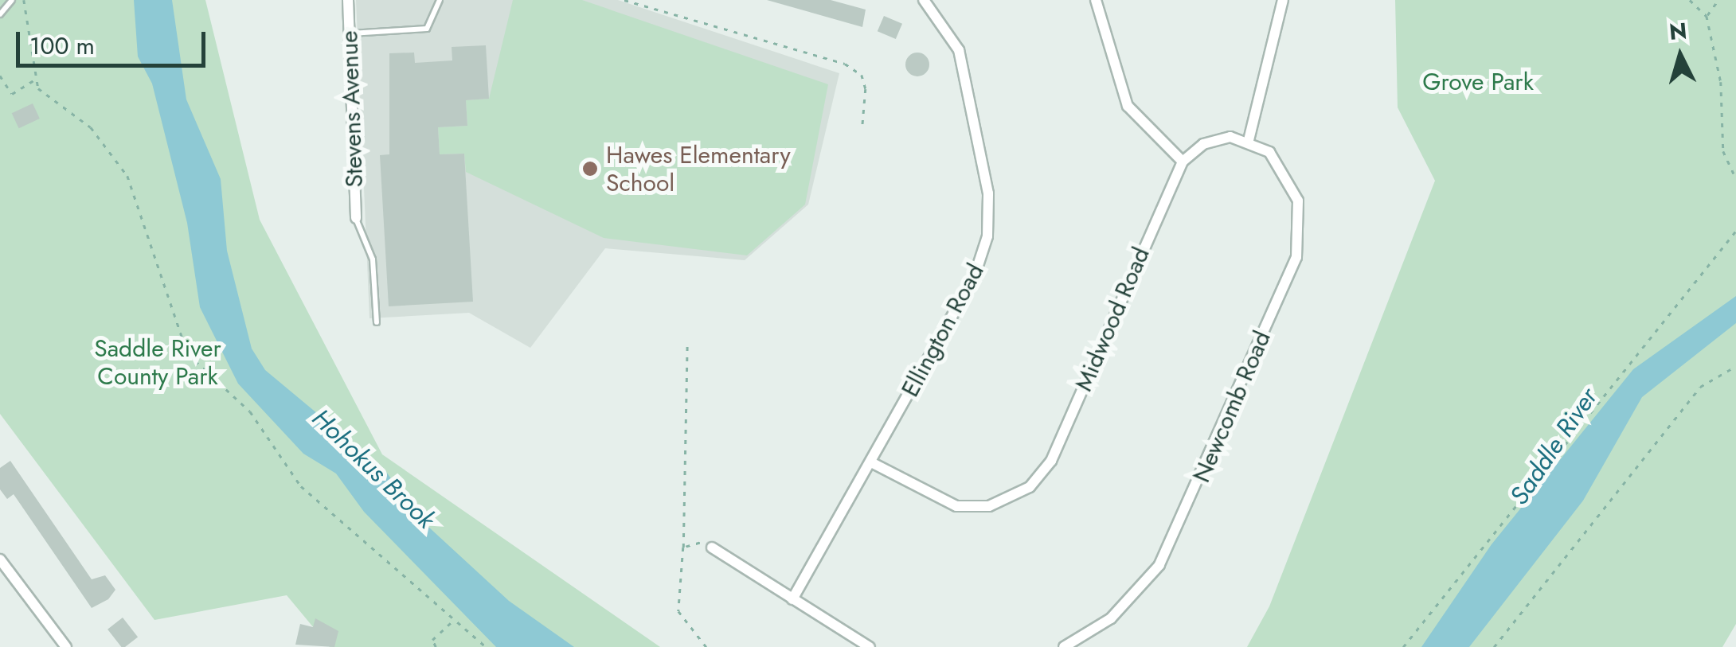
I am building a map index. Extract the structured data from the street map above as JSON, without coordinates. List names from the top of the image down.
{
  "streets": {
    "street": [
      "Stevens Avenue",
      "Midwood Road",
      "Ellington Road",
      "Newcomb Road"
    ]
  },
  "crossings": [
    ["Midwood Road", "Ellington Road"]
  ],
  "water": ["Saddle River", "Hohokus Brook"],
  "parks": ["Grove Park", "Saddle River County Park"],
  "places": ["Hawes Elementary School"],
  "scale_bar": "100 m",
  "north": "top"
}
